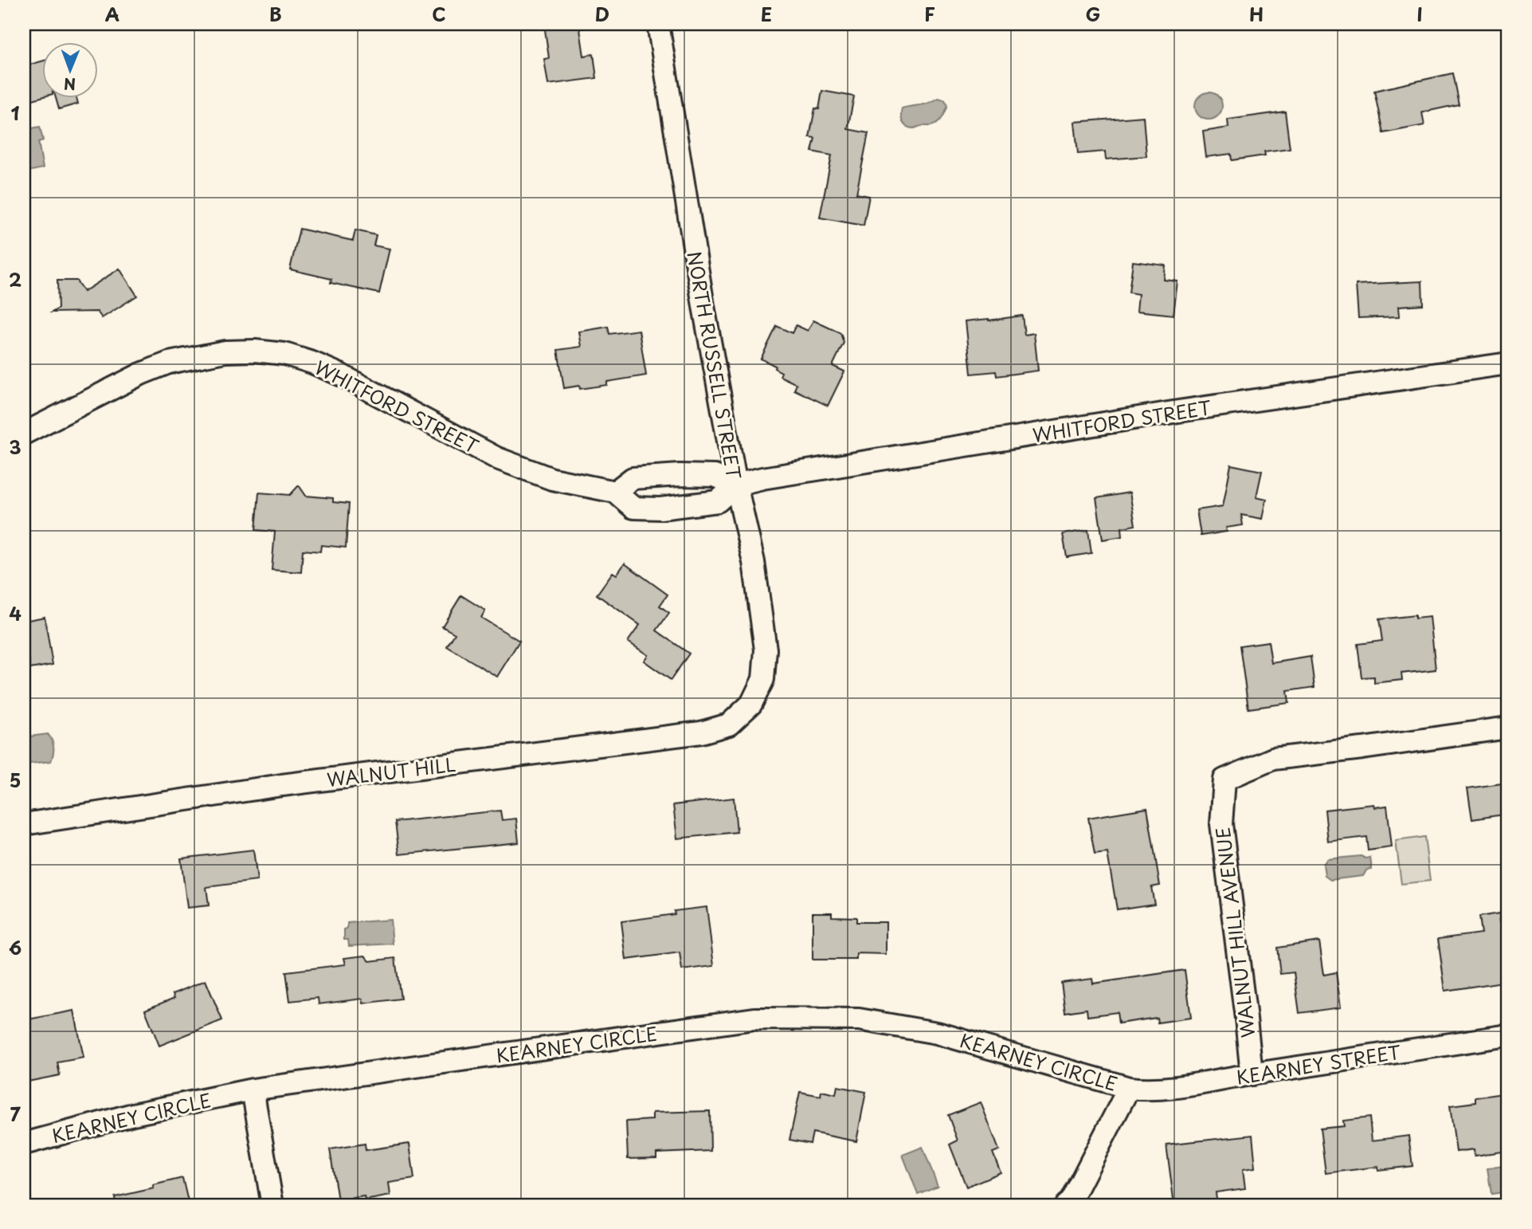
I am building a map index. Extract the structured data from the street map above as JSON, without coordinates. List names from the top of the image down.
{
  "streets": {
    "street": [
      "NORTH RUSSELL STREET",
      "WHITFORD STREET",
      "WALNUT HILL",
      "WALNUT HILL AVENUE",
      "KEARNEY CIRCLE",
      "KEARNEY STREET"
    ]
  },
  "crossings": [
    ["NORTH RUSSELL STREET", "WHITFORD STREET"],
    ["NORTH RUSSELL STREET", "WALNUT HILL"],
    ["WALNUT HILL AVENUE", "KEARNEY STREET"],
    ["KEARNEY CIRCLE", "KEARNEY STREET"]
  ],
  "north": "bottom",
  "grid": {
    "columns": [
      "A",
      "B",
      "C",
      "D",
      "E",
      "F",
      "G",
      "H",
      "I"
    ],
    "rows": [
      "1",
      "2",
      "3",
      "4",
      "5",
      "6",
      "7"
    ]
  }
}
